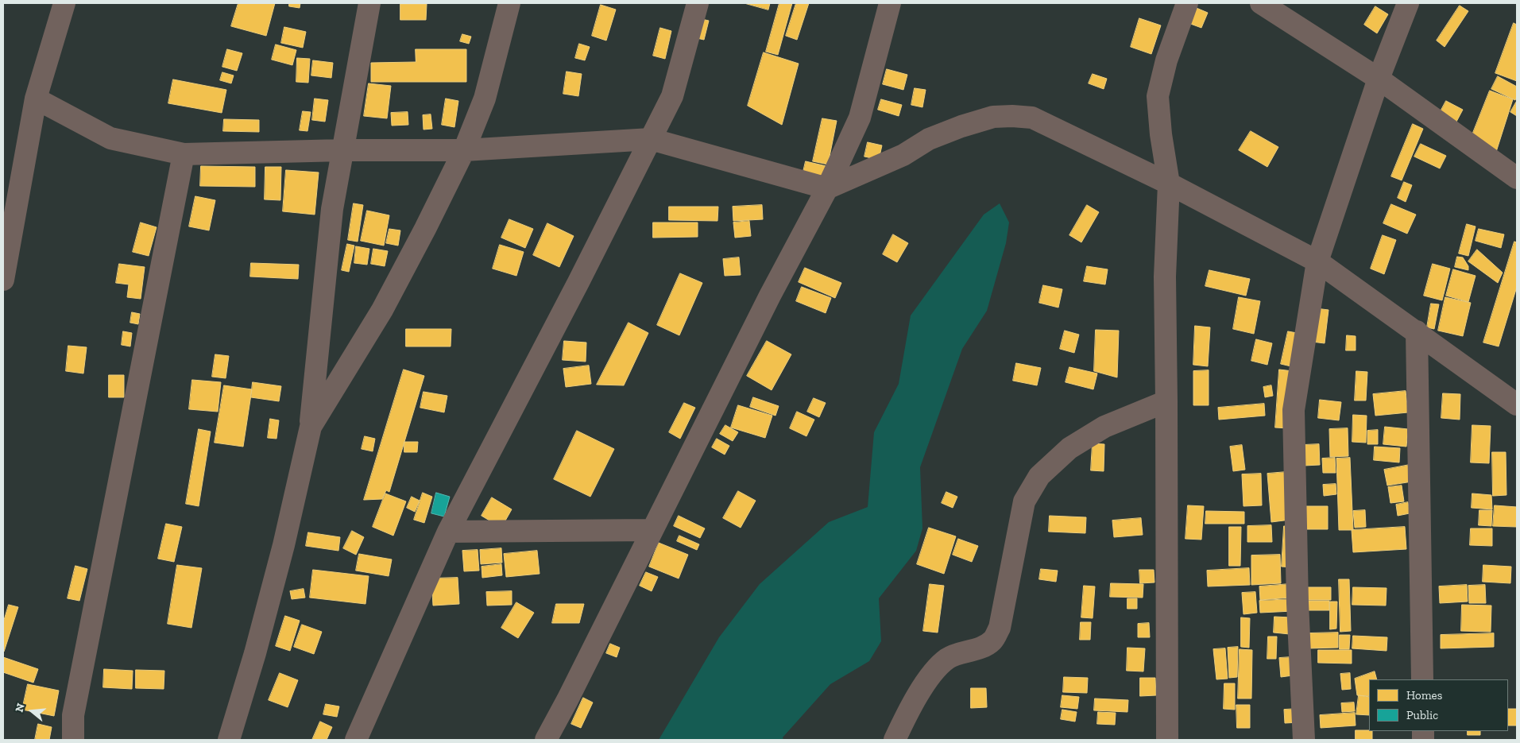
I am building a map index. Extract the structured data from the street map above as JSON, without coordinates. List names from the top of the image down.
{
  "legend": ["Homes", "Public"],
  "north": "left"
}
